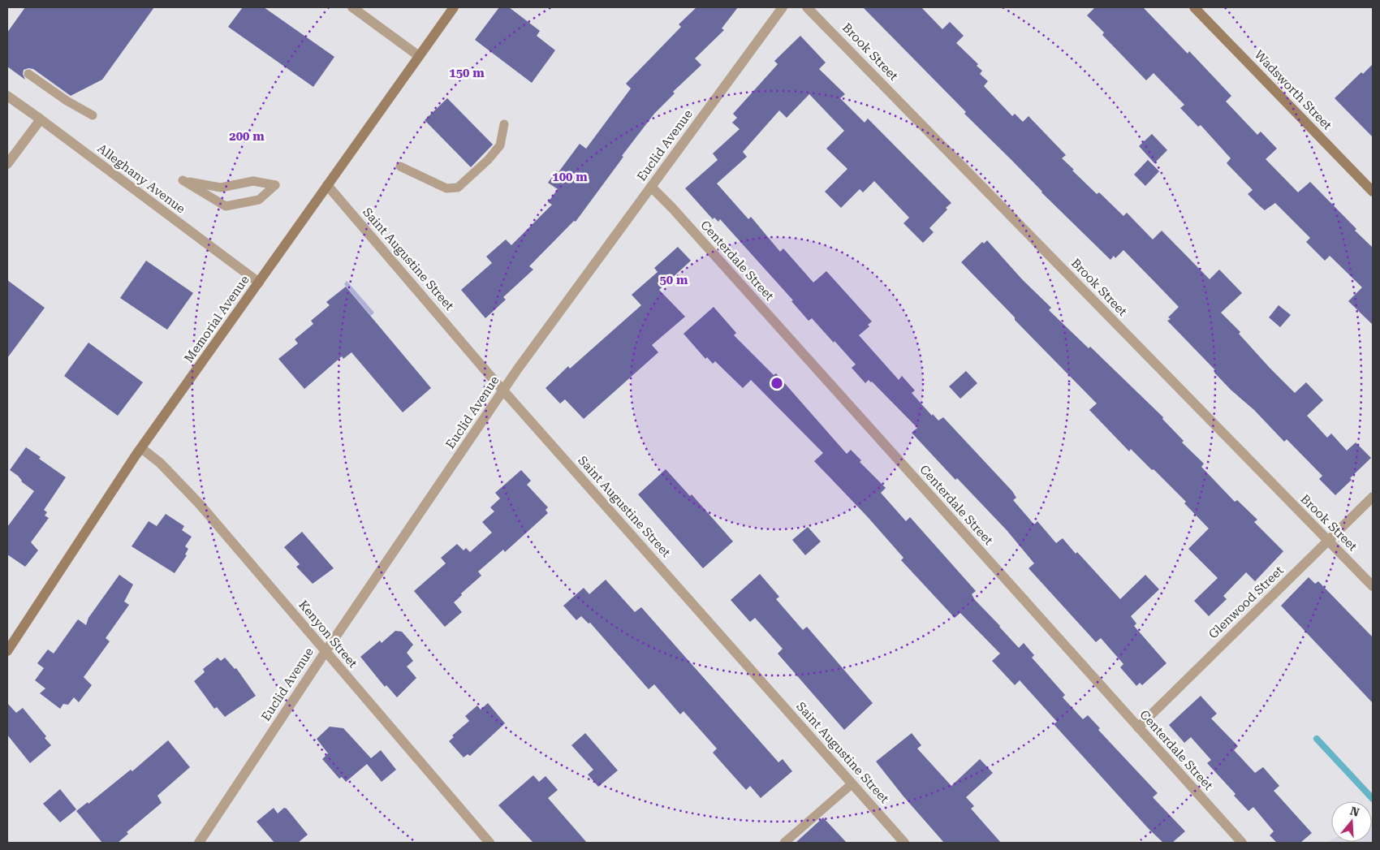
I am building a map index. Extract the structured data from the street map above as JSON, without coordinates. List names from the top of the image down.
{
  "streets": {
    "main road": ["Wadsworth Street", "Memorial Avenue"],
    "street": [
      "Brook Street",
      "Euclid Avenue",
      "Alleghany Avenue",
      "Saint Augustine Street",
      "Centerdale Street",
      "Glenwood Street",
      "Kenyon Street"
    ]
  },
  "crossings": [
    ["Brook Street", "Glenwood Street"],
    ["Euclid Avenue", "Saint Augustine Street"],
    ["Euclid Avenue", "Centerdale Street"],
    ["Euclid Avenue", "Kenyon Street"],
    ["Alleghany Avenue", "Memorial Avenue"],
    ["Saint Augustine Street", "Memorial Avenue"],
    ["Centerdale Street", "Glenwood Street"],
    ["Memorial Avenue", "Kenyon Street"]
  ],
  "north": "top",
  "rings": [
    "150 m",
    "200 m",
    "100 m",
    "50 m"
  ]
}
